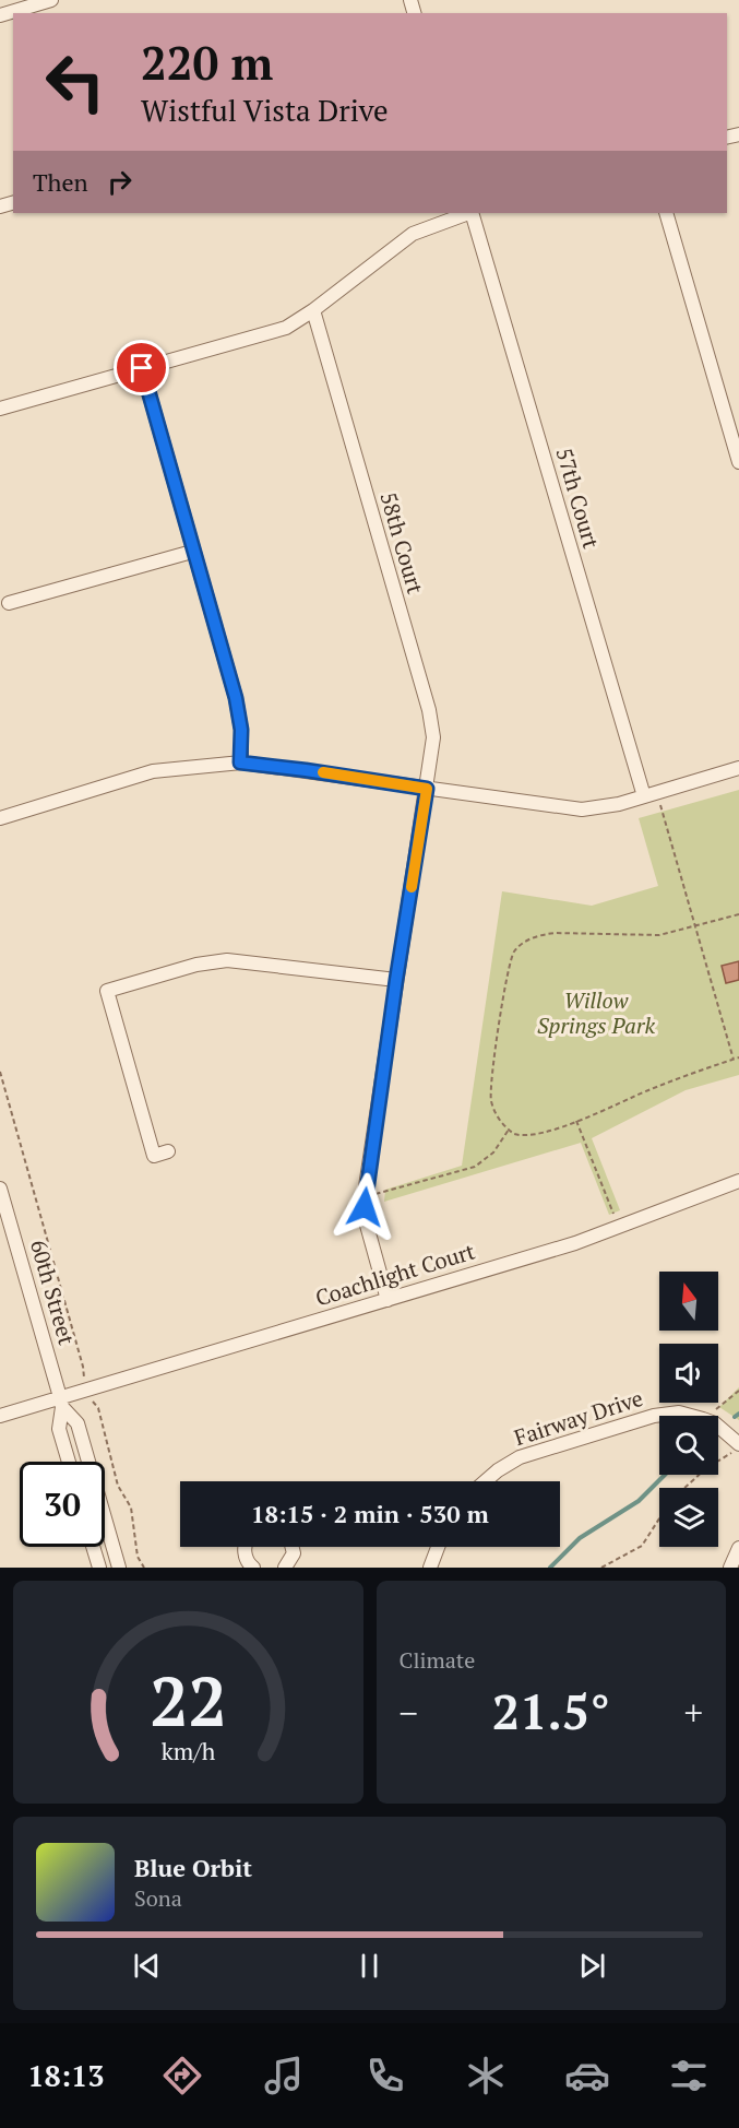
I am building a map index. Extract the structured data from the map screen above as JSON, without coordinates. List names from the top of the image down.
{
  "streets": {
    "street": [
      "57th Court",
      "58th Court",
      "Coachlight Court",
      "60th Street",
      "Fairway Drive"
    ]
  },
  "crossings": [
    ["58th Court", "Coachlight Court"],
    ["Coachlight Court", "60th Street"]
  ],
  "parks": ["Willow Springs Park"],
  "north": "top",
  "page": {
    "turn": ["220 m", "Wistful Vista Drive"],
    "then": "Then",
    "limit": "30",
    "trip": "18:15 · 2 min · 530 m",
    "tile": "Climate",
    "heat": ["−", "21.5°", "+"],
    "song": ["Blue Orbit", "Sona"],
    "tabs": "18:13",
    "gauge": ["22", "km/h"]
  }
}
